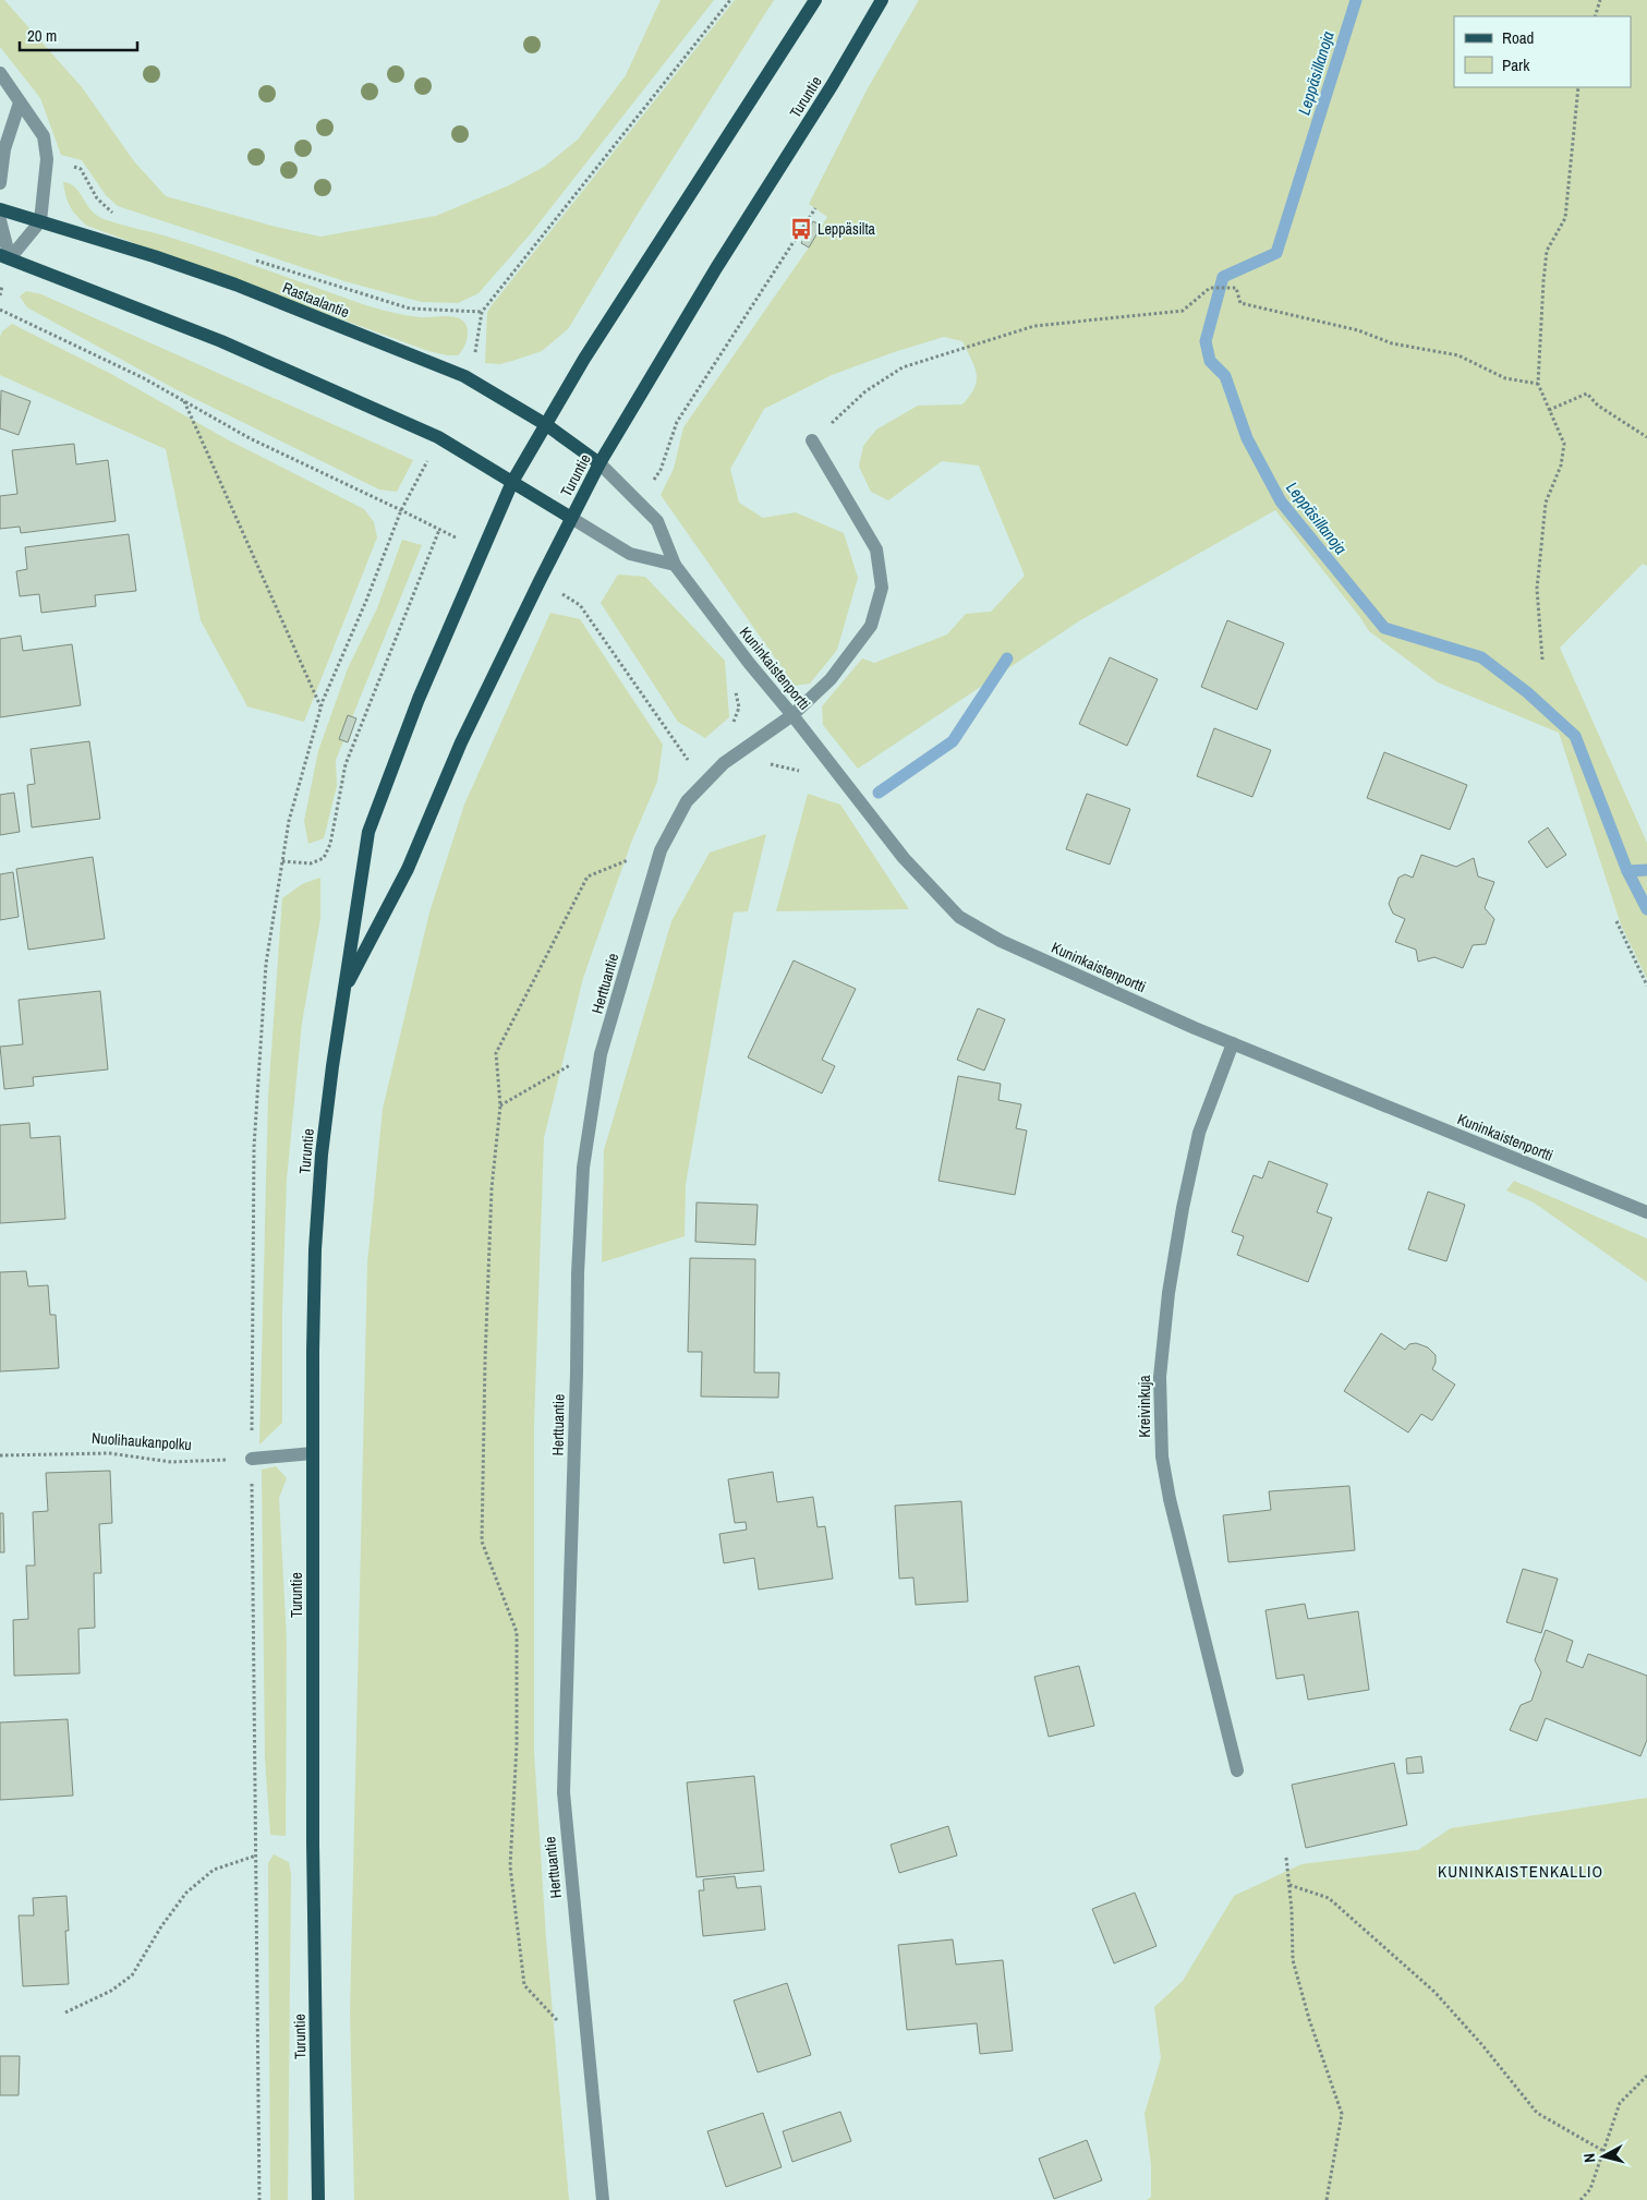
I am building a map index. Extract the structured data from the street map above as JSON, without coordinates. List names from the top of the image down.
{
  "streets": {
    "main road": ["Turuntie", "Rastaalantie"],
    "street": ["Kuninkaistenportti", "Herttuantie", "Kreivinkuja"],
    "path": ["Nuolihaukanpolku"]
  },
  "crossings": [
    ["Turuntie", "Rastaalantie"],
    ["Turuntie", "Kuninkaistenportti"],
    ["Rastaalantie", "Kuninkaistenportti"],
    ["Kuninkaistenportti", "Herttuantie"],
    ["Kuninkaistenportti", "Kreivinkuja"]
  ],
  "districts": ["KUNINKAISTENKALLIO"],
  "water": ["Leppäsillanoja"],
  "places": {
    "bus stop": ["Leppäsilta"]
  },
  "legend": ["Road", "Park"],
  "scale_bar": "20 m",
  "north": "left"
}
